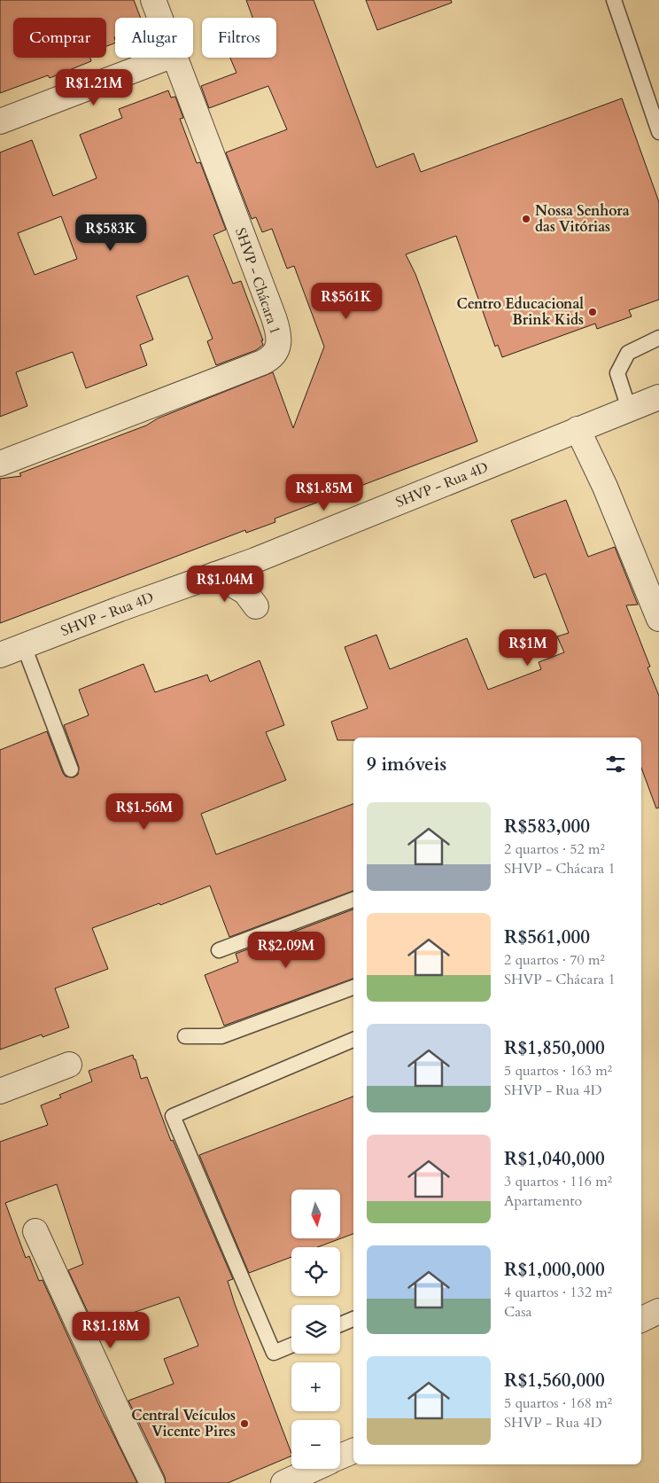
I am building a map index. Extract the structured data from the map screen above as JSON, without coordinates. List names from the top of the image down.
{
  "streets": {
    "street": ["SHVP - Chácara 1", "SHVP - Rua 4D"]
  },
  "places": ["Nossa Senhora das Vitórias", "Centro Educacional Brink Kids", "Central Veículos Vicente Pires"],
  "north": "bottom",
  "page": {
    "chip": ["Comprar", "Alugar", "Filtros"],
    "price": [
      "R$1.21M",
      "R$583K",
      "R$561K",
      "R$1.85M",
      "R$1.04M",
      "R$1M",
      "R$1.56M",
      "R$2.09M",
      "R$1.18M"
    ],
    "heading": "9 imóveis",
    "list": [
      {
        "name": "R$583,000",
        "note": "2 quartos · 52 m² · SHVP - Chácara 1"
      },
      {
        "name": "R$561,000",
        "note": "2 quartos · 70 m² · SHVP - Chácara 1"
      },
      {
        "name": "R$1,850,000",
        "note": "5 quartos · 163 m² · SHVP - Rua 4D"
      },
      {
        "name": "R$1,040,000",
        "note": "3 quartos · 116 m² · Apartamento"
      },
      {
        "name": "R$1,000,000",
        "note": "4 quartos · 132 m² · Casa"
      },
      {
        "name": "R$1,560,000",
        "note": "5 quartos · 168 m² · SHVP - Rua 4D"
      }
    ],
    "map_buttons": ["+", "−"]
  }
}
